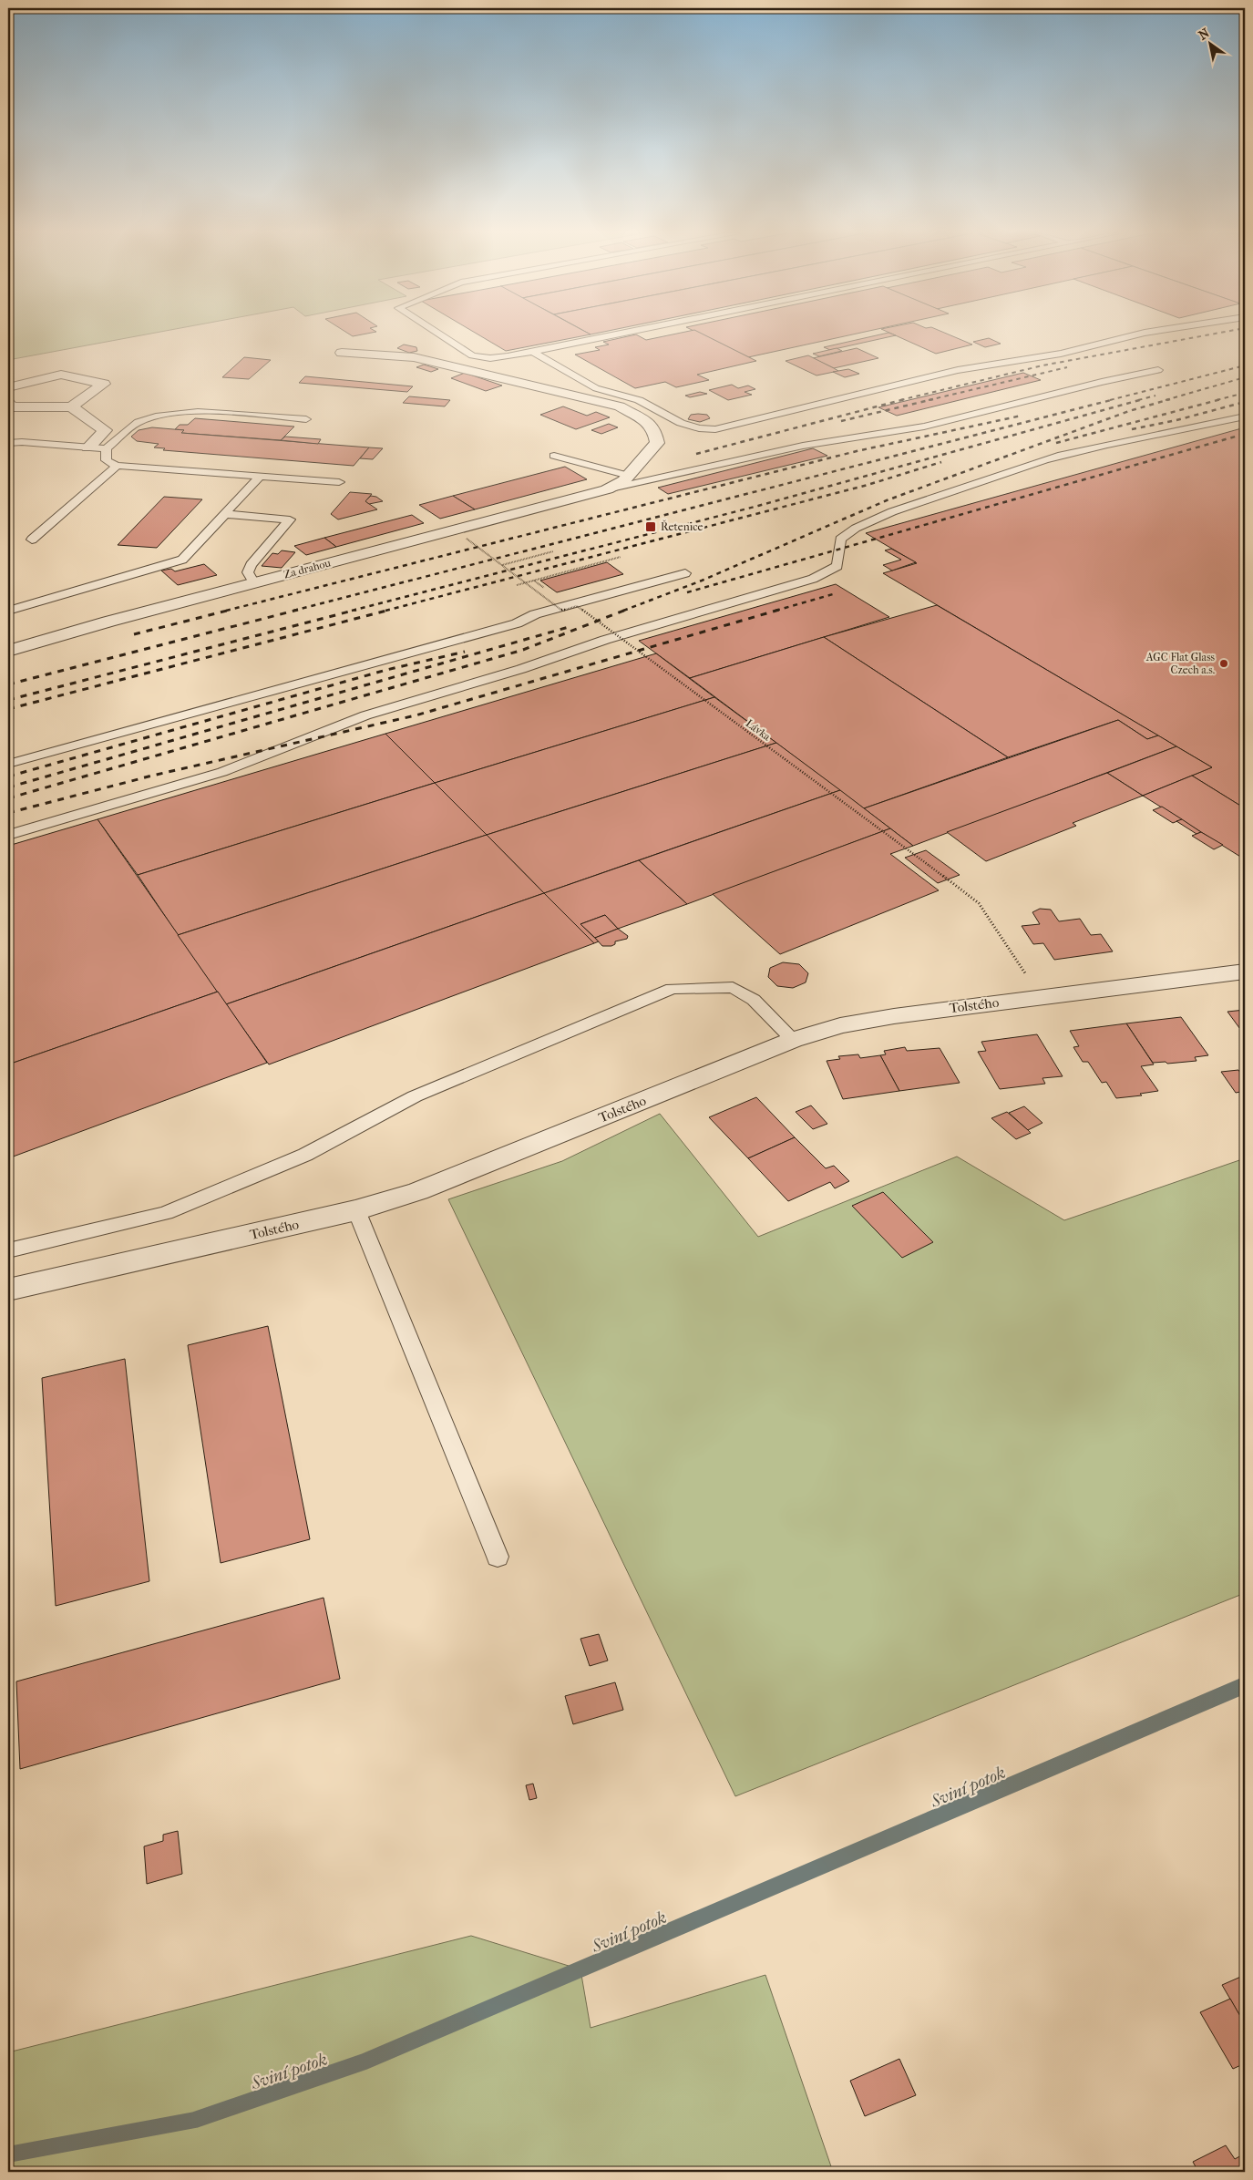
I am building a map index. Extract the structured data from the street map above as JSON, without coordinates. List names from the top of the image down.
{
  "streets": {
    "street": ["Za drahou", "Tolstého"],
    "path": ["Lávka"]
  },
  "crossings": [
    ["Lávka", "Tolstého"]
  ],
  "water": ["Sviní potok"],
  "places": {
    "transit": ["Řetenice"],
    "other": ["AGC Flat Glass Czech a.s."]
  },
  "north": "top left"
}
